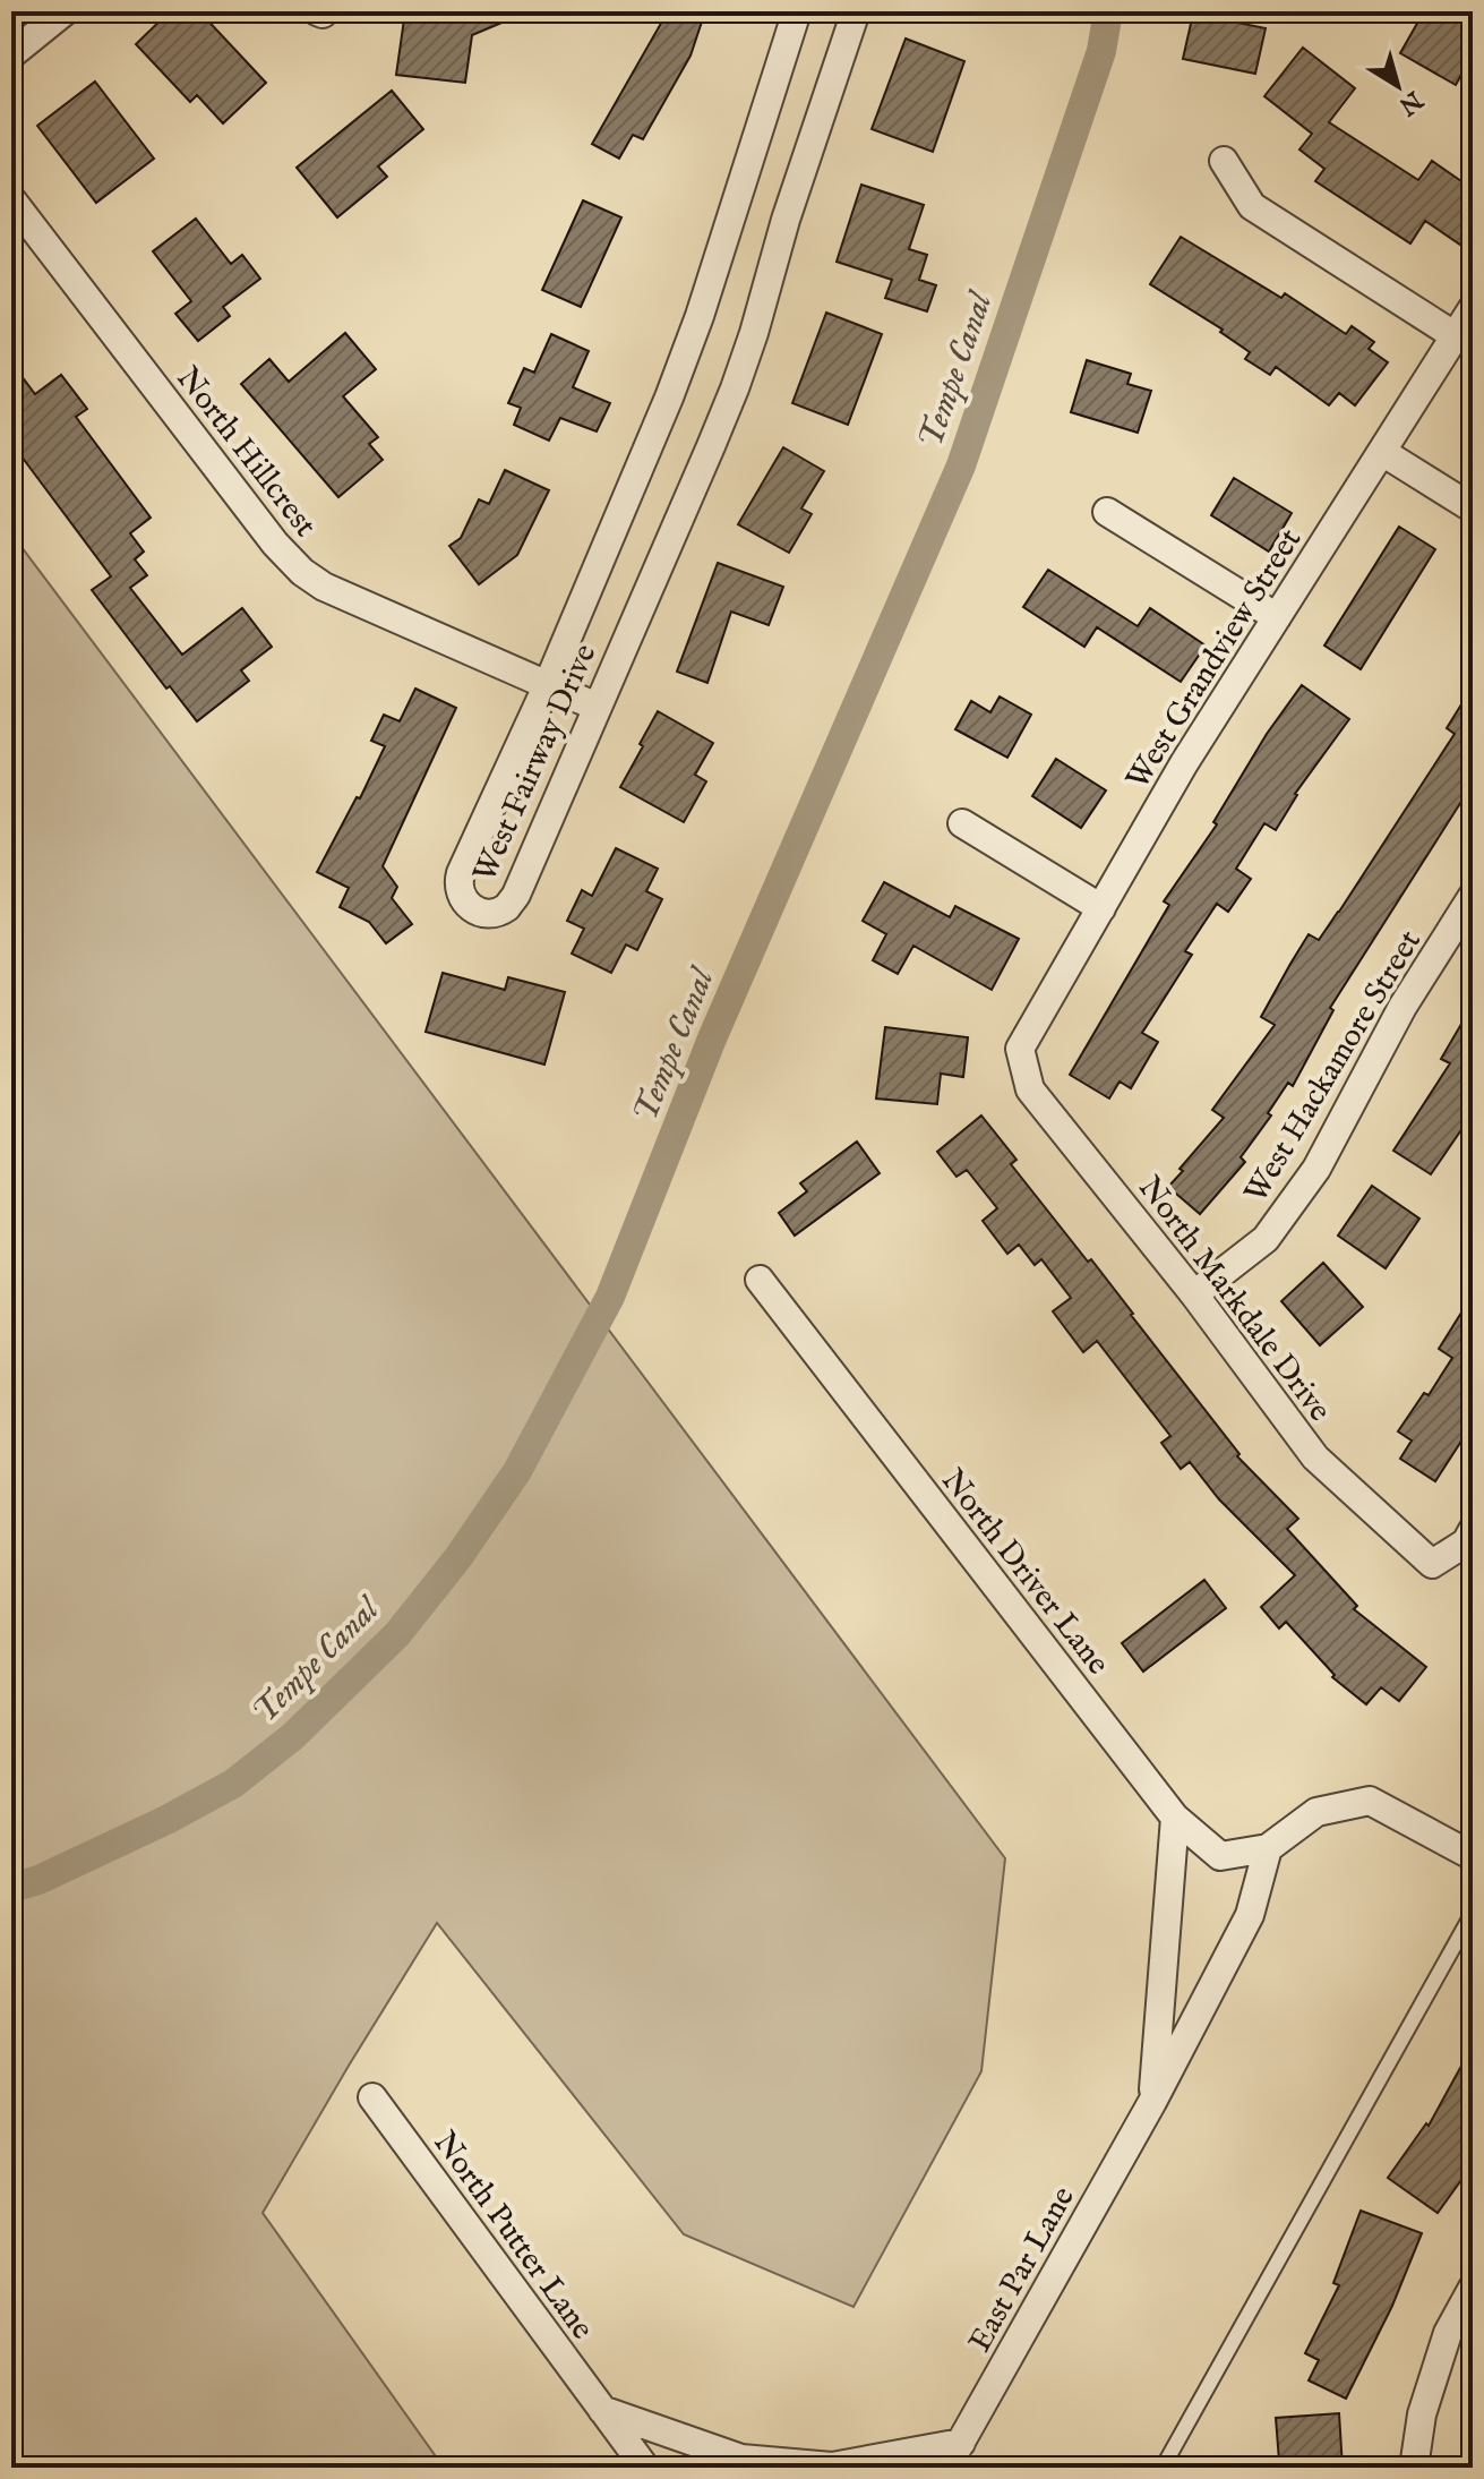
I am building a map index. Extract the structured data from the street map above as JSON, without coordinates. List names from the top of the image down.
{
  "streets": {
    "street": [
      "North Hillcrest",
      "West Grandview Street",
      "West Fairway Drive",
      "West Hackamore Street",
      "North Markdale Drive",
      "North Driver Lane",
      "North Putter Lane",
      "East Par Lane"
    ]
  },
  "crossings": [
    ["North Hillcrest", "West Fairway Drive"],
    ["West Grandview Street", "North Markdale Drive"],
    ["West Hackamore Street", "North Markdale Drive"],
    ["North Driver Lane", "East Par Lane"]
  ],
  "water": ["Tempe Canal"],
  "north": "bottom right"
}
